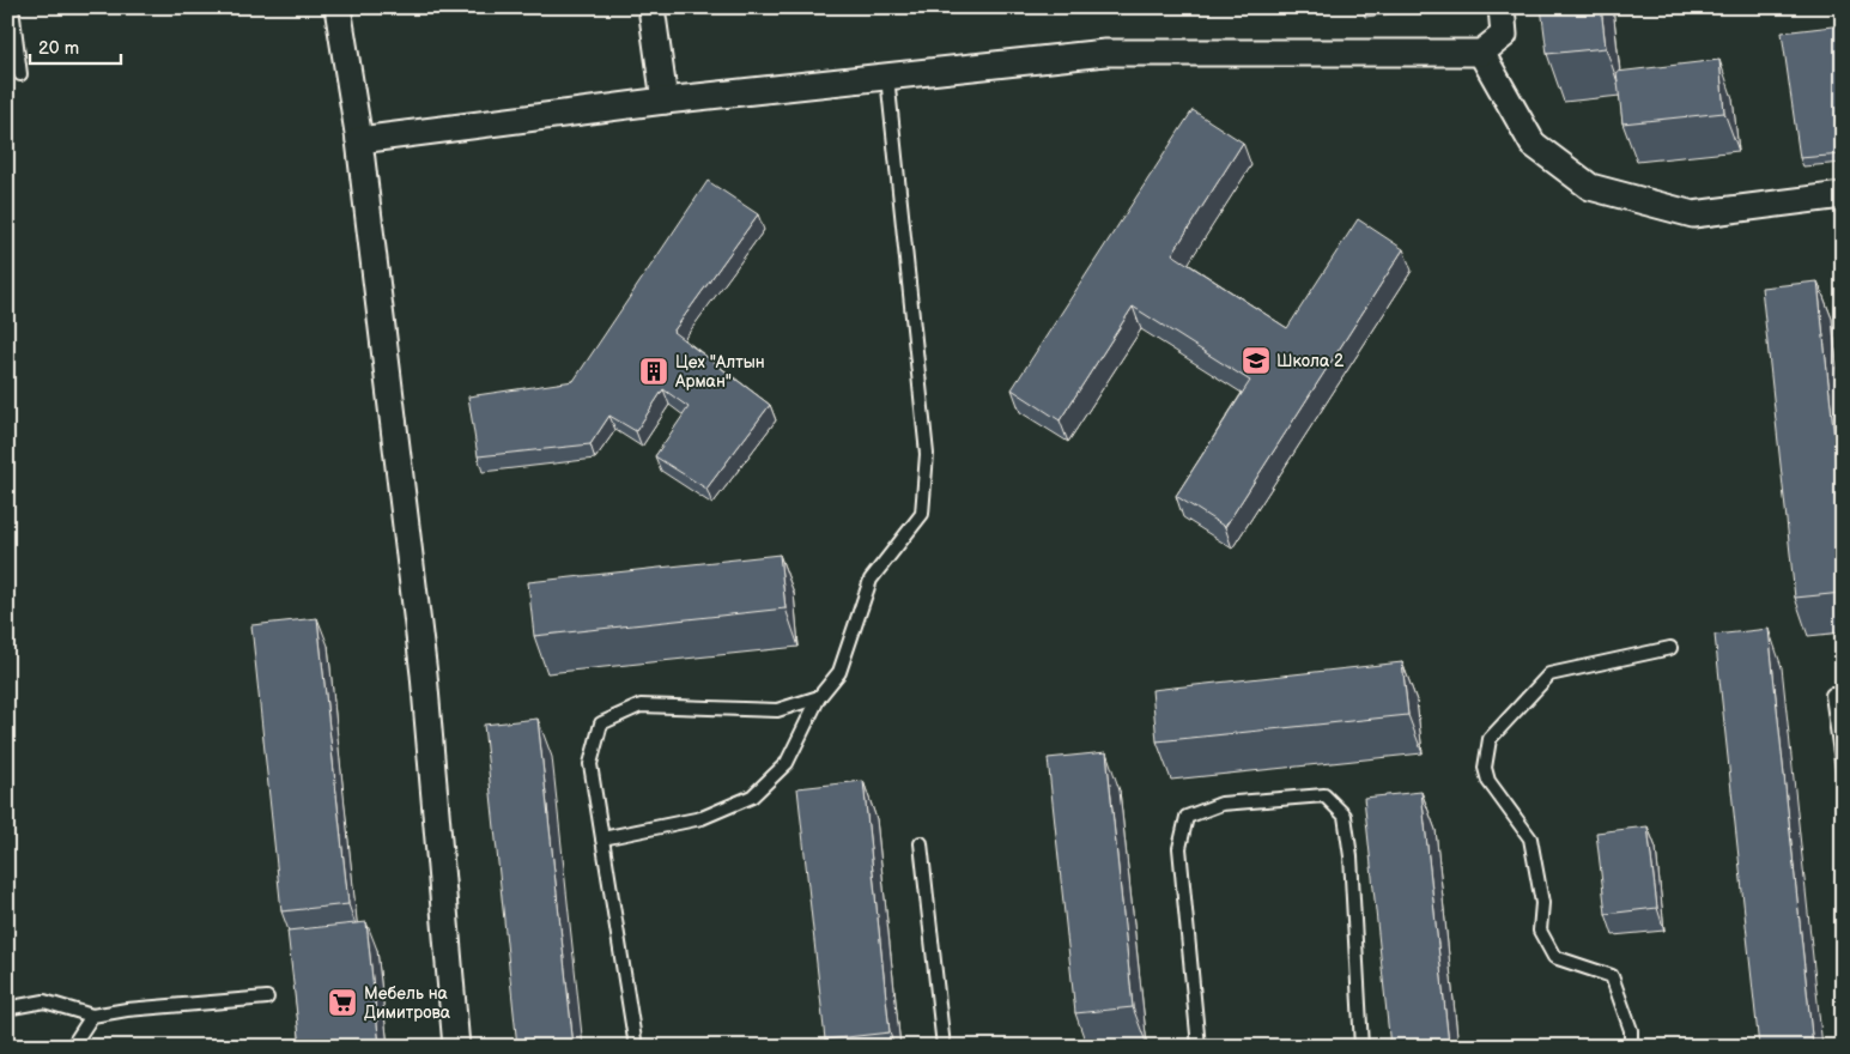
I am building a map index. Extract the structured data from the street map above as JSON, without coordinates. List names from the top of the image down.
{
  "places": {
    "school or university": ["Школа 2"],
    "building": ["Цех \"Алтын Арман\""],
    "supermarket": ["Мебель на Димитрова"]
  },
  "scale_bar": "20 m"
}
